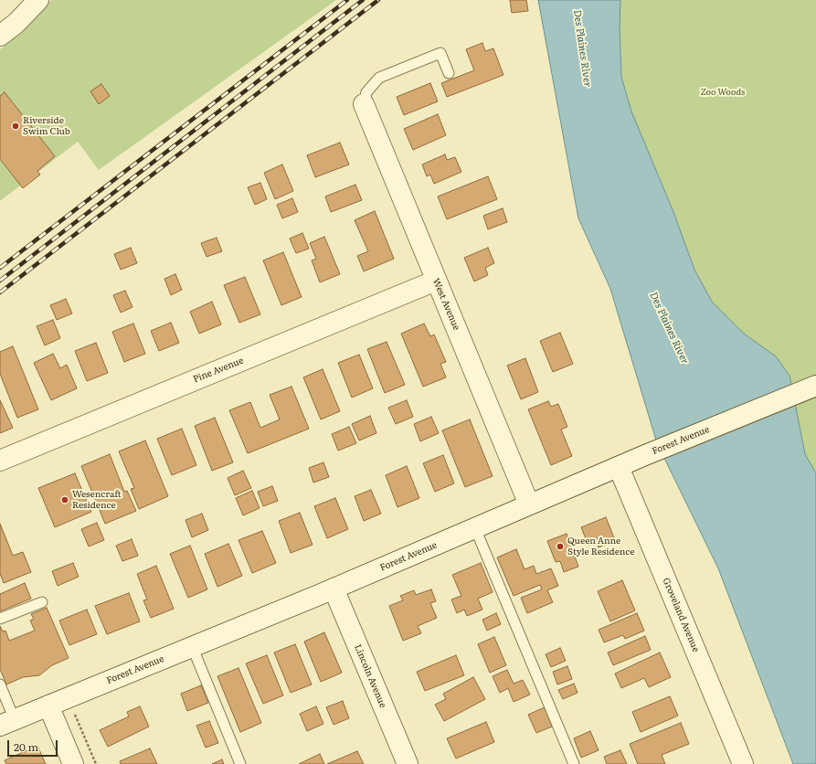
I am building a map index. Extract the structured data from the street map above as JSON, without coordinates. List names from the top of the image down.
{
  "streets": {
    "street": [
      "West Avenue",
      "Pine Avenue",
      "Forest Avenue",
      "Groveland Avenue",
      "Lincoln Avenue"
    ]
  },
  "crossings": [
    ["West Avenue", "Pine Avenue"],
    ["West Avenue", "Forest Avenue"],
    ["Forest Avenue", "Groveland Avenue"],
    ["Forest Avenue", "Lincoln Avenue"]
  ],
  "water": ["Des Plaines River"],
  "parks": ["Zoo Woods"],
  "places": ["Riverside Swim Club", "Wesencraft Residence", "Queen Anne Style Residence"],
  "scale_bar": "20 m"
}
